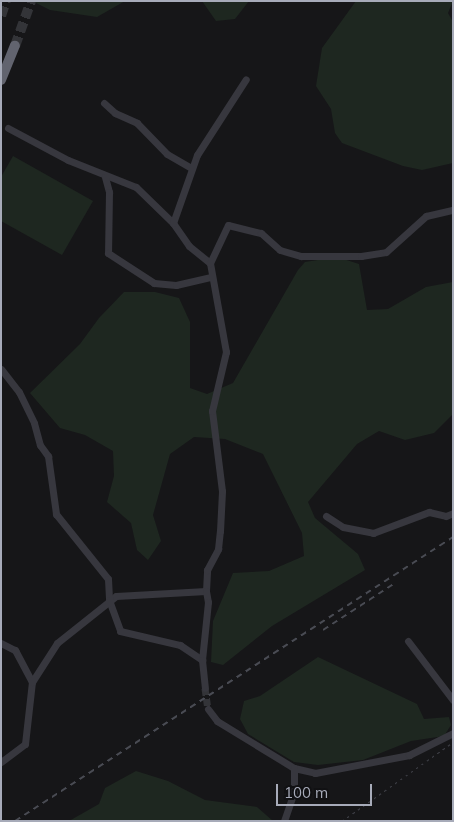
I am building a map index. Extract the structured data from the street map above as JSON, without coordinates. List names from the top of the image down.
{
  "scale_bar": "100 m"
}
